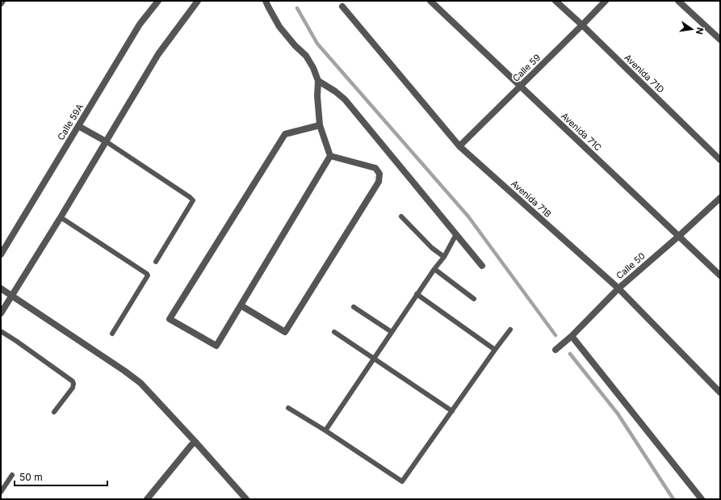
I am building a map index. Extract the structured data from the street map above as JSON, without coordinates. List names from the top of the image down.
{
  "streets": {
    "street": [
      "Calle 59",
      "Avenida 71D",
      "Calle 59A",
      "Avenida 71C",
      "Avenida 71B",
      "Calle 50"
    ]
  },
  "crossings": [
    ["Calle 59", "Avenida 71D"],
    ["Calle 59", "Avenida 71C"],
    ["Calle 59", "Avenida 71B"],
    ["Avenida 71C", "Calle 50"],
    ["Avenida 71B", "Calle 50"]
  ],
  "scale_bar": "50 m",
  "north": "right"
}
